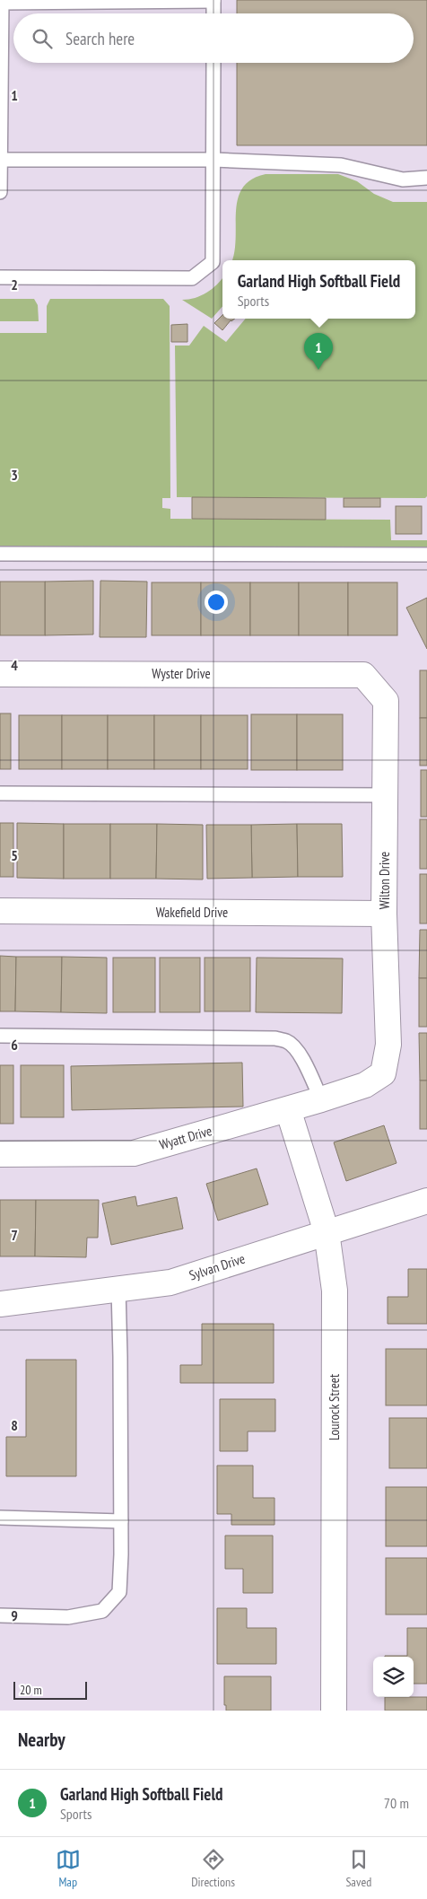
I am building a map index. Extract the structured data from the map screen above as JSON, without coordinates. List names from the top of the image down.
{
  "streets": {
    "street": [
      "Wyster Drive",
      "Wilton Drive",
      "Wakefield Drive",
      "Wyatt Drive",
      "Sylvan Drive",
      "Lourock Street"
    ]
  },
  "crossings": [
    ["Wyster Drive", "Wilton Drive"],
    ["Wilton Drive", "Wakefield Drive"],
    ["Wilton Drive", "Wyatt Drive"],
    ["Wyatt Drive", "Lourock Street"],
    ["Sylvan Drive", "Lourock Street"]
  ],
  "scale_bar": "20 m",
  "page": {
    "search": "Search here",
    "popup": ["Garland High Softball Field", "Sports"],
    "pins": "1",
    "scale": "20 m",
    "heading": "Nearby",
    "list": [
      {
        "mark": "1",
        "name": "Garland High Softball Field",
        "note": "Sports",
        "value": "70 m"
      }
    ],
    "nav": ["Map", "Directions", "Saved"]
  },
  "grid": {
    "rows": [
      "1",
      "2",
      "3",
      "4",
      "5",
      "6",
      "7",
      "8",
      "9"
    ]
  }
}
